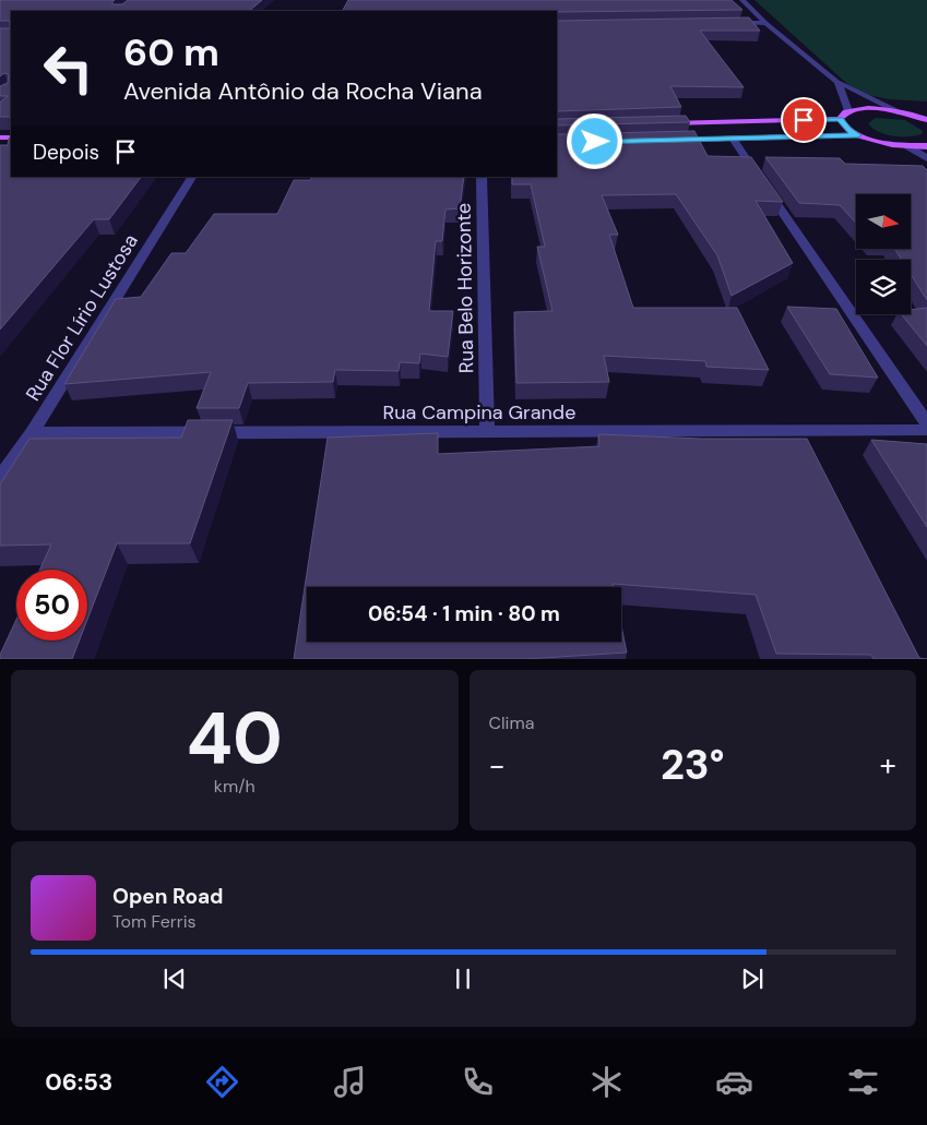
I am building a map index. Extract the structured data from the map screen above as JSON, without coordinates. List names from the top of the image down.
{
  "streets": {
    "street": ["Rua Belo Horizonte", "Rua Flor Lírio Lustosa", "Rua Campina Grande"]
  },
  "crossings": [
    ["Rua Belo Horizonte", "Rua Campina Grande"],
    ["Rua Flor Lírio Lustosa", "Rua Campina Grande"]
  ],
  "north": "right",
  "page": {
    "turn": ["60 m", "Avenida Antônio da Rocha Viana"],
    "then": "Depois",
    "limit": "50",
    "trip": "06:54 · 1 min · 80 m",
    "tile": [
      ["40", "km/h"],
      "Clima"
    ],
    "heat": ["−", "23°", "+"],
    "song": ["Open Road", "Tom Ferris"],
    "tabs": "06:53"
  }
}
